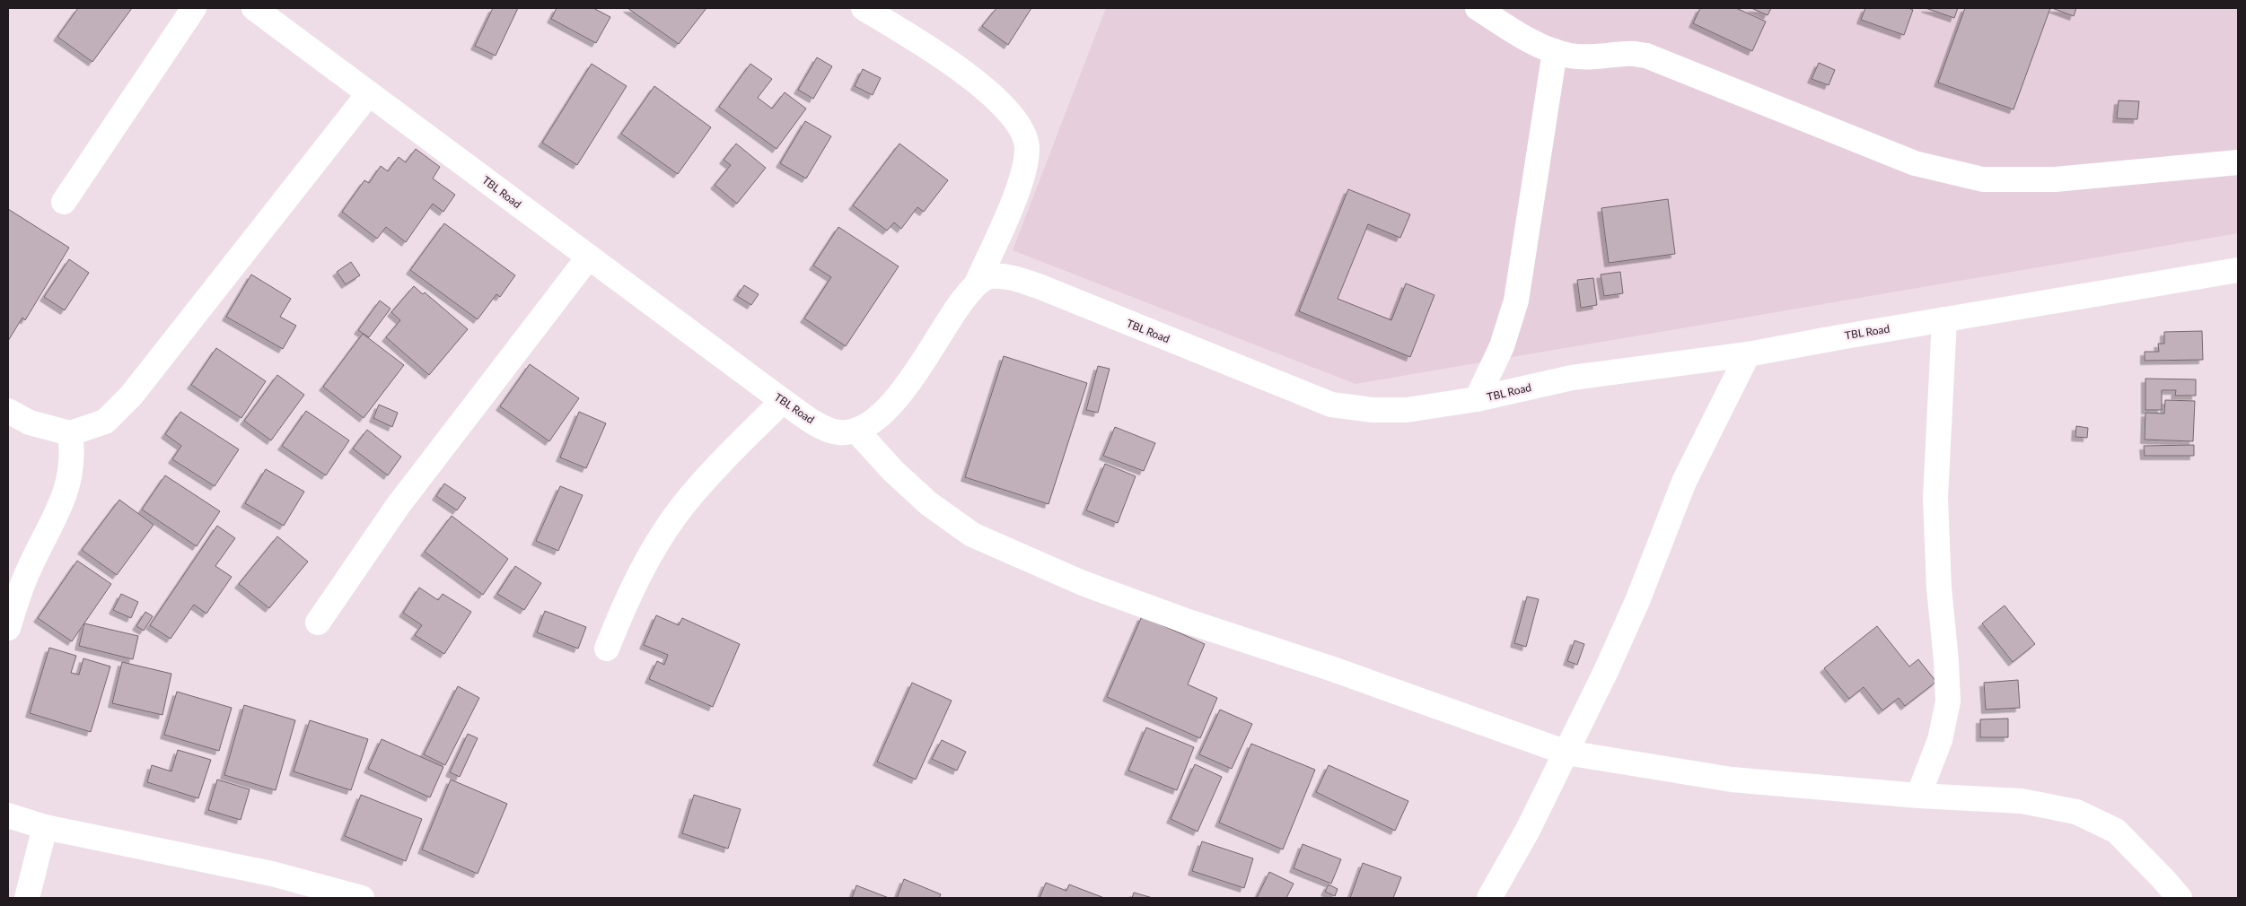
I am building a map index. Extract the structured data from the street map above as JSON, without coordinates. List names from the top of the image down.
{
  "streets": {
    "street": ["TBL Road"]
  }
}
